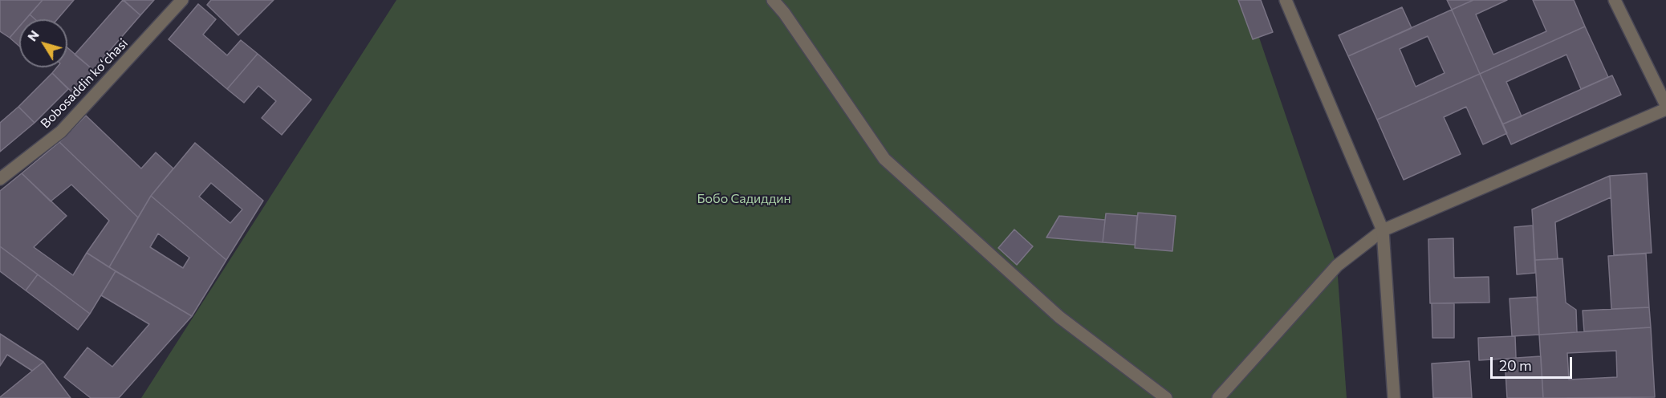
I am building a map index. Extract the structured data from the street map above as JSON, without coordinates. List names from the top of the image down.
{
  "streets": {
    "street": ["Bobosaddin koʻchasi"]
  },
  "parks": ["Бобо Садиддин"],
  "scale_bar": "20 m",
  "north": "top left"
}
